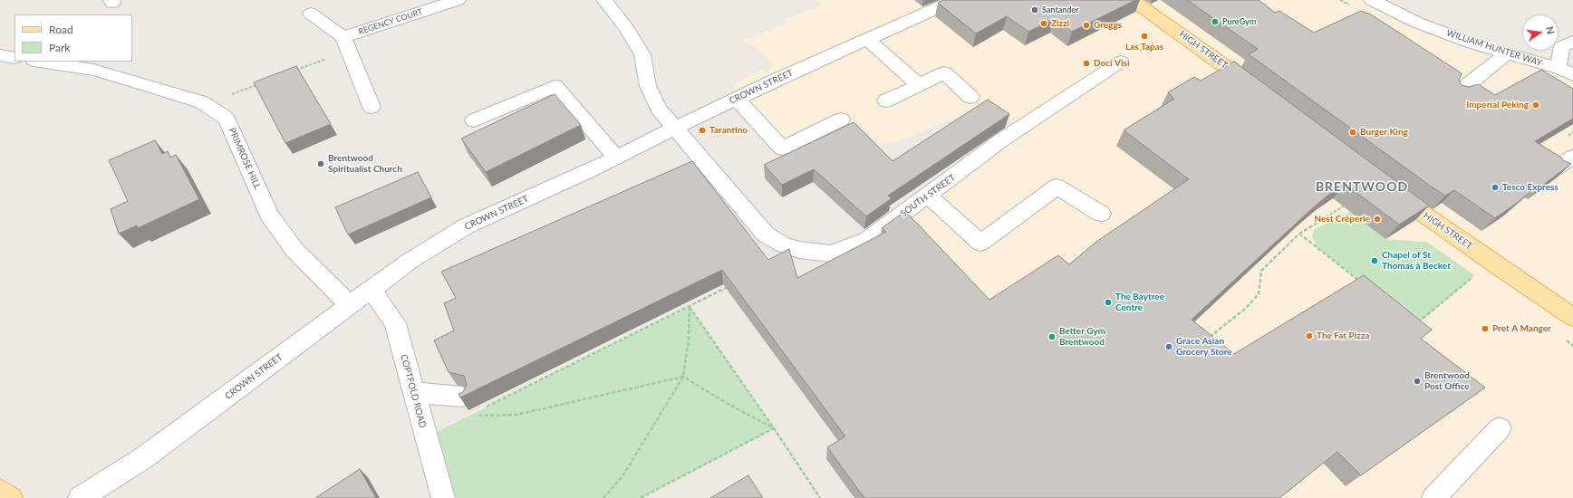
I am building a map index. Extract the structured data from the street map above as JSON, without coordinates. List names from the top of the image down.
{
  "streets": {
    "main road": ["HIGH STREET"],
    "street": [
      "REGENCY COURT",
      "WILLIAM HUNTER WAY",
      "CROWN STREET",
      "PRIMROSE HILL",
      "SOUTH STREET",
      "COPTFOLD ROAD"
    ]
  },
  "crossings": [
    ["CROWN STREET", "PRIMROSE HILL"],
    ["CROWN STREET", "SOUTH STREET"],
    ["CROWN STREET", "COPTFOLD ROAD"]
  ],
  "districts": ["BRENTWOOD"],
  "places": [
    "Santander",
    "PureGym",
    "Zizzi",
    "Greggs",
    "Las Tapas",
    "Doci Visi",
    "Imperial Peking",
    "Tarantino",
    "Burger King",
    "Brentwood Spiritualist Church",
    "Tesco Express",
    "Nest Crêperie",
    "Chapel of St Thomas à Becket",
    "The Baytree Centre",
    "Pret A Manger",
    "The Fat Pizza",
    "Better Gym Brentwood",
    "Grace Asian Grocery Store",
    "Brentwood Post Office"
  ],
  "legend": ["Road", "Park"],
  "north": "right"
}
